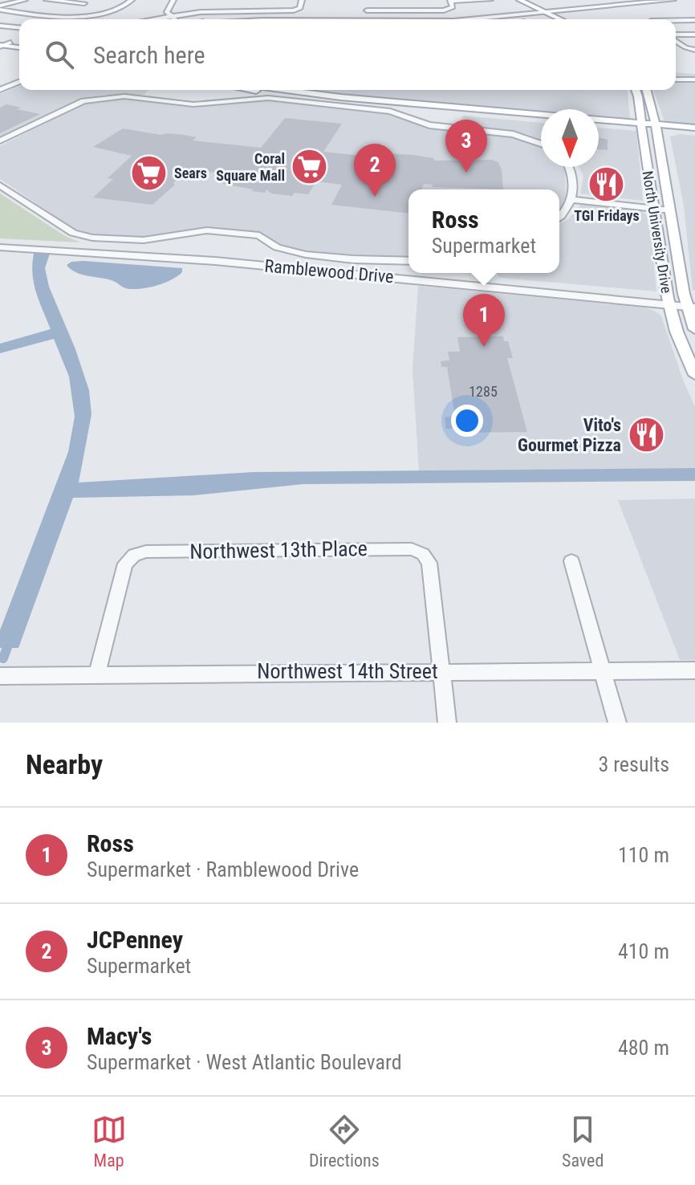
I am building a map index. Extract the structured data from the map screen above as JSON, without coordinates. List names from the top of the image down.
{
  "streets": {
    "main road": ["North University Drive"],
    "street": ["Ramblewood Drive", "Northwest 13th Place", "Northwest 14th Street"]
  },
  "crossings": [
    ["North University Drive", "Ramblewood Drive"],
    ["Northwest 13th Place", "Northwest 14th Street"]
  ],
  "places": {
    "supermarket": ["Coral Square Mall", "Sears"],
    "restaurant": ["TGI Fridays", "Vito's Gourmet Pizza"]
  },
  "house_numbers": ["1285"],
  "north": "bottom",
  "page": {
    "search": "Search here",
    "pins": ["3", "2", "1"],
    "popup": ["Ross", "Supermarket"],
    "heading": ["Nearby", "3 results"],
    "list": [
      {
        "mark": "1",
        "name": "Ross",
        "note": "Supermarket · Ramblewood Drive",
        "value": "110 m"
      },
      {
        "mark": "2",
        "name": "JCPenney",
        "note": "Supermarket",
        "value": "410 m"
      },
      {
        "mark": "3",
        "name": "Macy's",
        "note": "Supermarket · West Atlantic Boulevard",
        "value": "480 m"
      }
    ],
    "nav": ["Map", "Directions", "Saved"]
  }
}
